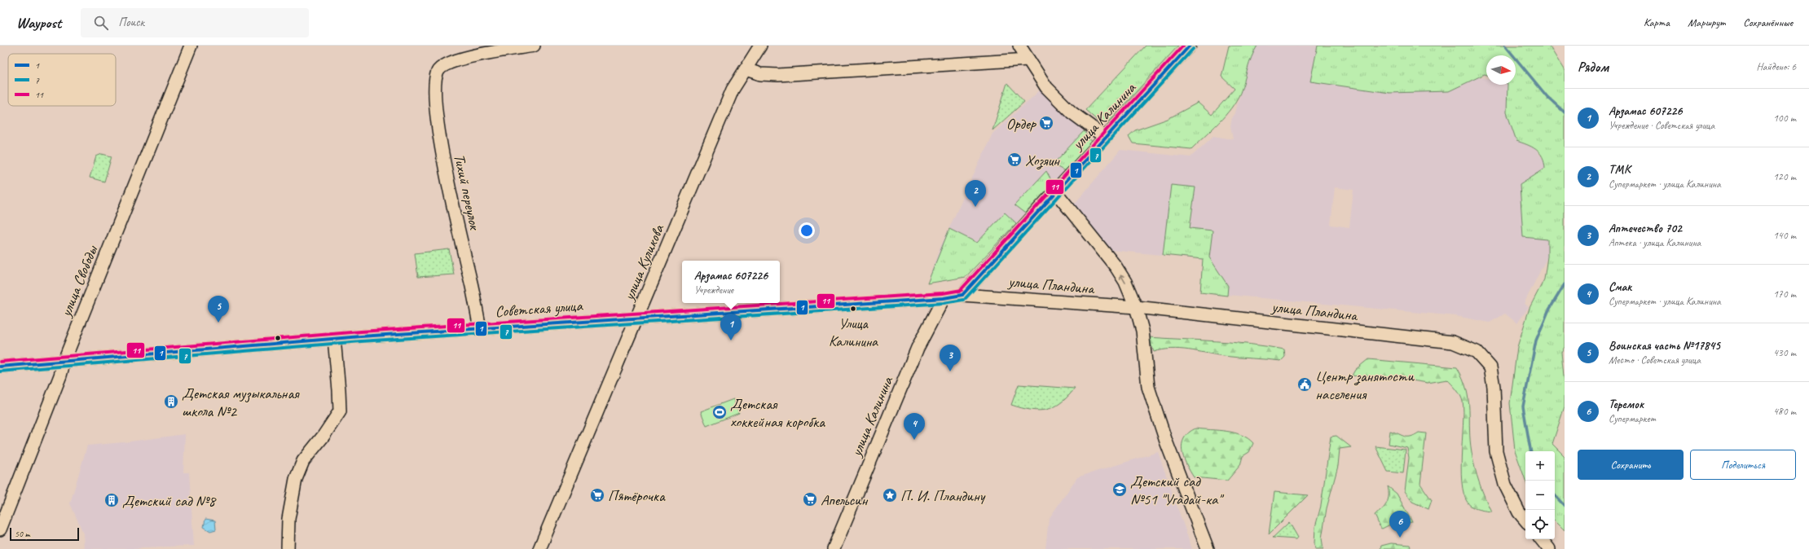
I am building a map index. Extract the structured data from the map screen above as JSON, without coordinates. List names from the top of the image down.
{
  "streets": {
    "street": [
      "улица Калинина",
      "Тихий переулок",
      "улица Куликова",
      "улица Свободы",
      "улица Пландина",
      "Советская улица"
    ]
  },
  "crossings": [
    ["улица Калинина", "улица Пландина"],
    ["улица Калинина", "Советская улица"],
    ["Тихий переулок", "Советская улица"],
    ["улица Куликова", "Советская улица"],
    ["улица Свободы", "Советская улица"],
    ["улица Пландина", "Советская улица"]
  ],
  "places": {
    "supermarket": [
      "Ордер",
      "Хозяин",
      "Пятёрочка",
      "Апельсин"
    ],
    "other": ["Улица Калинина"],
    "public building": ["Центр занятости населения"],
    "building": ["Детская музыкальная школа №2", "Детский сад №8"],
    "sports": ["Детская хоккейная коробка"],
    "school or university": ["Детский сад №51 \"Угадай-ка\""],
    "place": ["П. И. Пландину"]
  },
  "lines": ["transit line 1", "transit line 11", "transit line 7"],
  "legend": ["1", "7", "11"],
  "scale_bar": "50 m",
  "north": "right",
  "page": {
    "header": "Waypost",
    "search": "Поиск",
    "nav": ["Карта", "Маршрут", "Сохранённые"],
    "heading": ["Рядом", "Найдено: 6"],
    "list": [
      {
        "mark": "1",
        "name": "Арзамас 607226",
        "note": "Учреждение · Советская улица",
        "value": "100 m"
      },
      {
        "mark": "2",
        "name": "ТМК",
        "note": "Супермаркет · улица Калинина",
        "value": "120 m"
      },
      {
        "mark": "3",
        "name": "Аптечество 702",
        "note": "Аптека · улица Калинина",
        "value": "140 m"
      },
      {
        "mark": "4",
        "name": "Смак",
        "note": "Супермаркет · улица Калинина",
        "value": "170 m"
      },
      {
        "mark": "5",
        "name": "Воинская часть №17845",
        "note": "Место · Советская улица",
        "value": "430 m"
      },
      {
        "mark": "6",
        "name": "Теремок",
        "note": "Супермаркет",
        "value": "480 m"
      }
    ],
    "pins": [
      "2",
      "5",
      "1",
      "3",
      "4",
      "6"
    ],
    "popup": ["Арзамас 607226", "Учреждение"],
    "buttons": ["Сохранить", "Поделиться"],
    "map_buttons": ["+", "−"],
    "scale": "50 m"
  }
}
